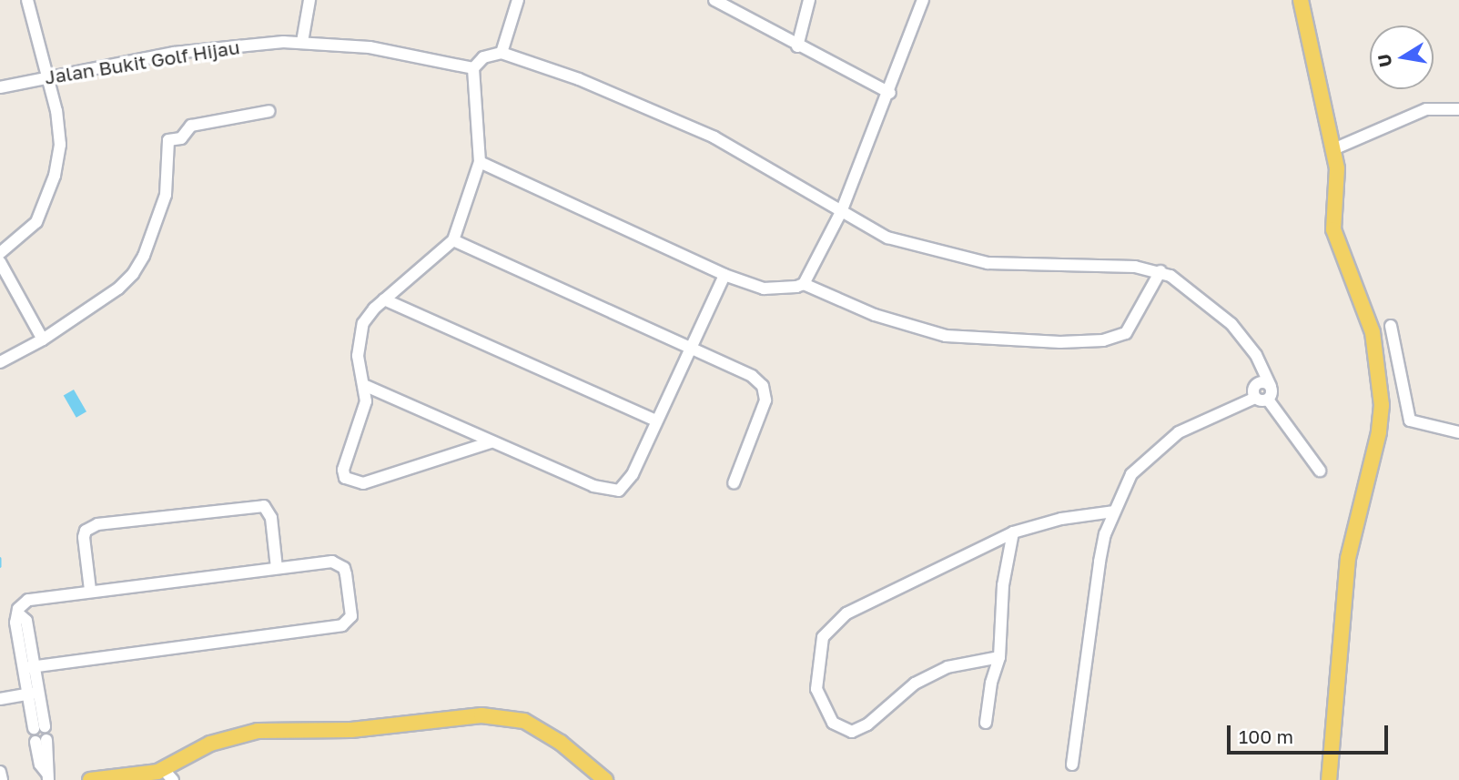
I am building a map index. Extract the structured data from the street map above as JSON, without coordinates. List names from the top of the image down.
{
  "streets": {
    "street": ["Jalan Bukit Golf Hijau"]
  },
  "scale_bar": "100 m",
  "north": "left"
}
